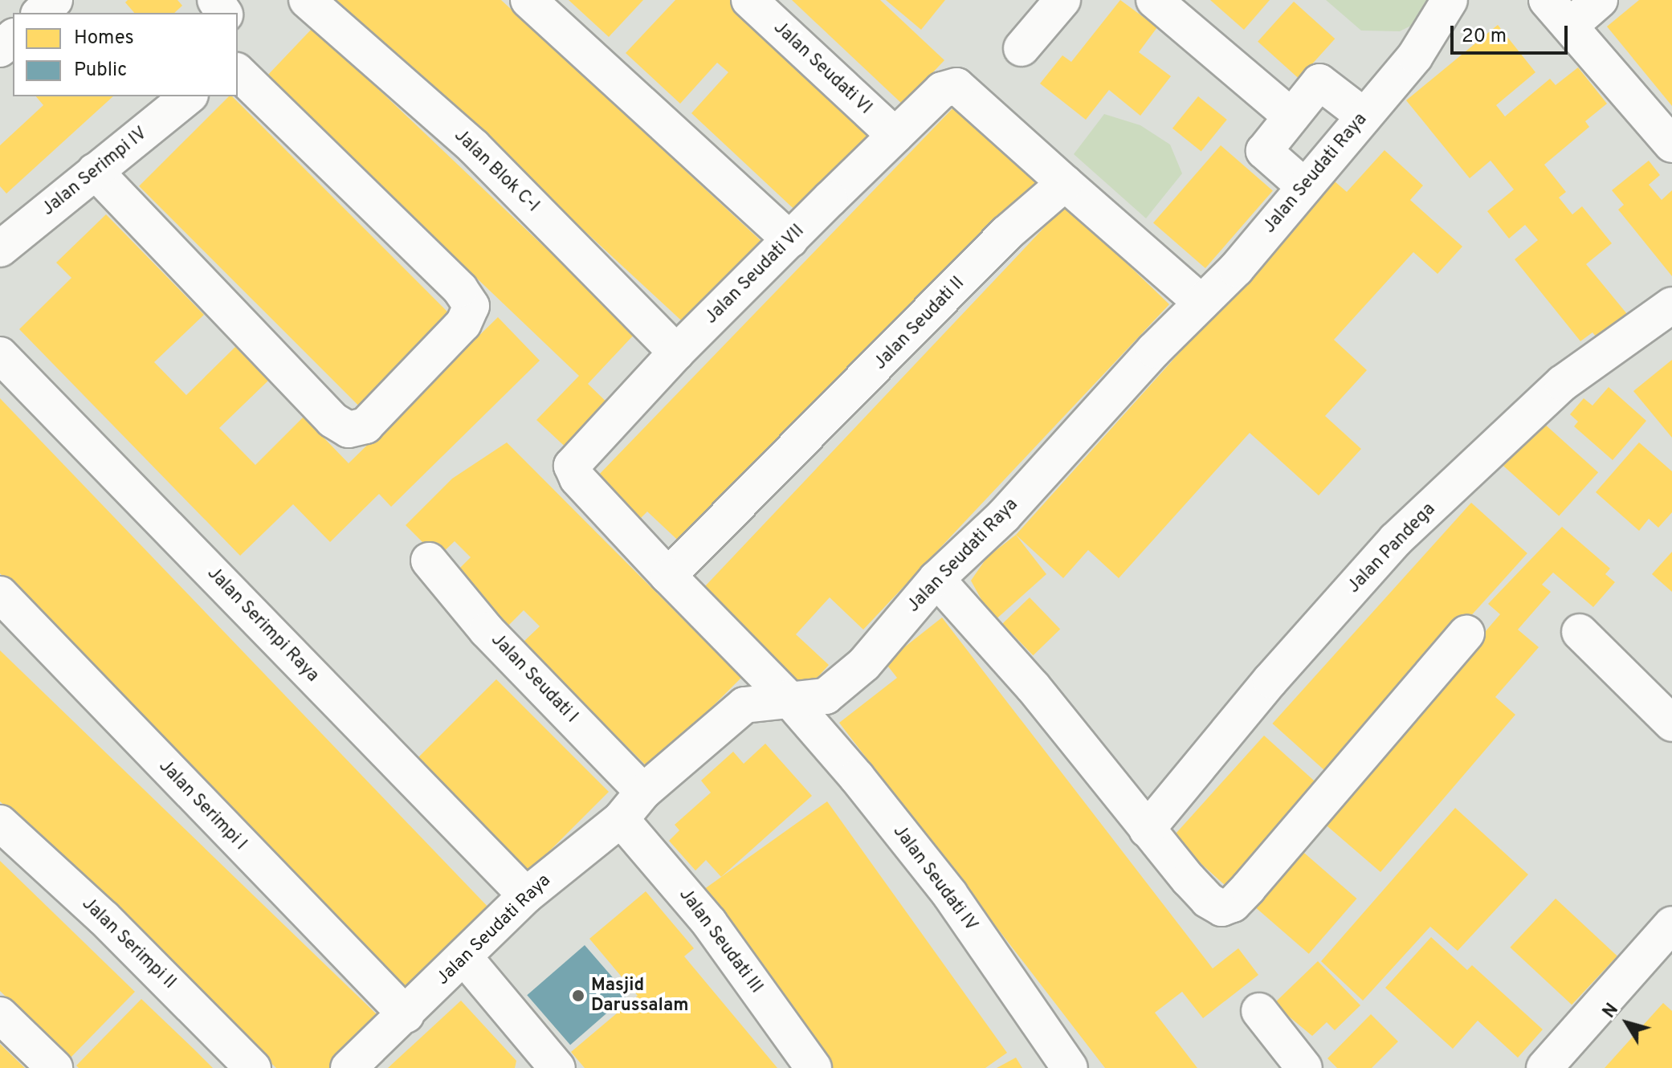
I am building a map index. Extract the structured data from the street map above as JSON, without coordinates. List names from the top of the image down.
{
  "streets": {
    "street": [
      "Jalan Seudati VI",
      "Jalan Blok C-I",
      "Jalan Serimpi IV",
      "Jalan Seudati Raya",
      "Jalan Seudati VII",
      "Jalan Seudati II",
      "Jalan Pandega",
      "Jalan Serimpi Raya",
      "Jalan Seudati I",
      "Jalan Serimpi I",
      "Jalan Seudati IV",
      "Jalan Seudati III",
      "Jalan Serimpi II"
    ]
  },
  "crossings": [
    ["Jalan Seudati VI", "Jalan Seudati VII"],
    ["Jalan Blok C-I", "Jalan Seudati VII"],
    ["Jalan Seudati Raya", "Jalan Serimpi Raya"],
    ["Jalan Seudati Raya", "Jalan Seudati I"],
    ["Jalan Seudati Raya", "Jalan Serimpi I"],
    ["Jalan Seudati Raya", "Jalan Seudati IV"],
    ["Jalan Seudati Raya", "Jalan Seudati III"],
    ["Jalan Seudati VII", "Jalan Seudati II"]
  ],
  "places": ["Masjid Darussalam"],
  "legend": ["Homes", "Public"],
  "scale_bar": "20 m",
  "north": "top left"
}
